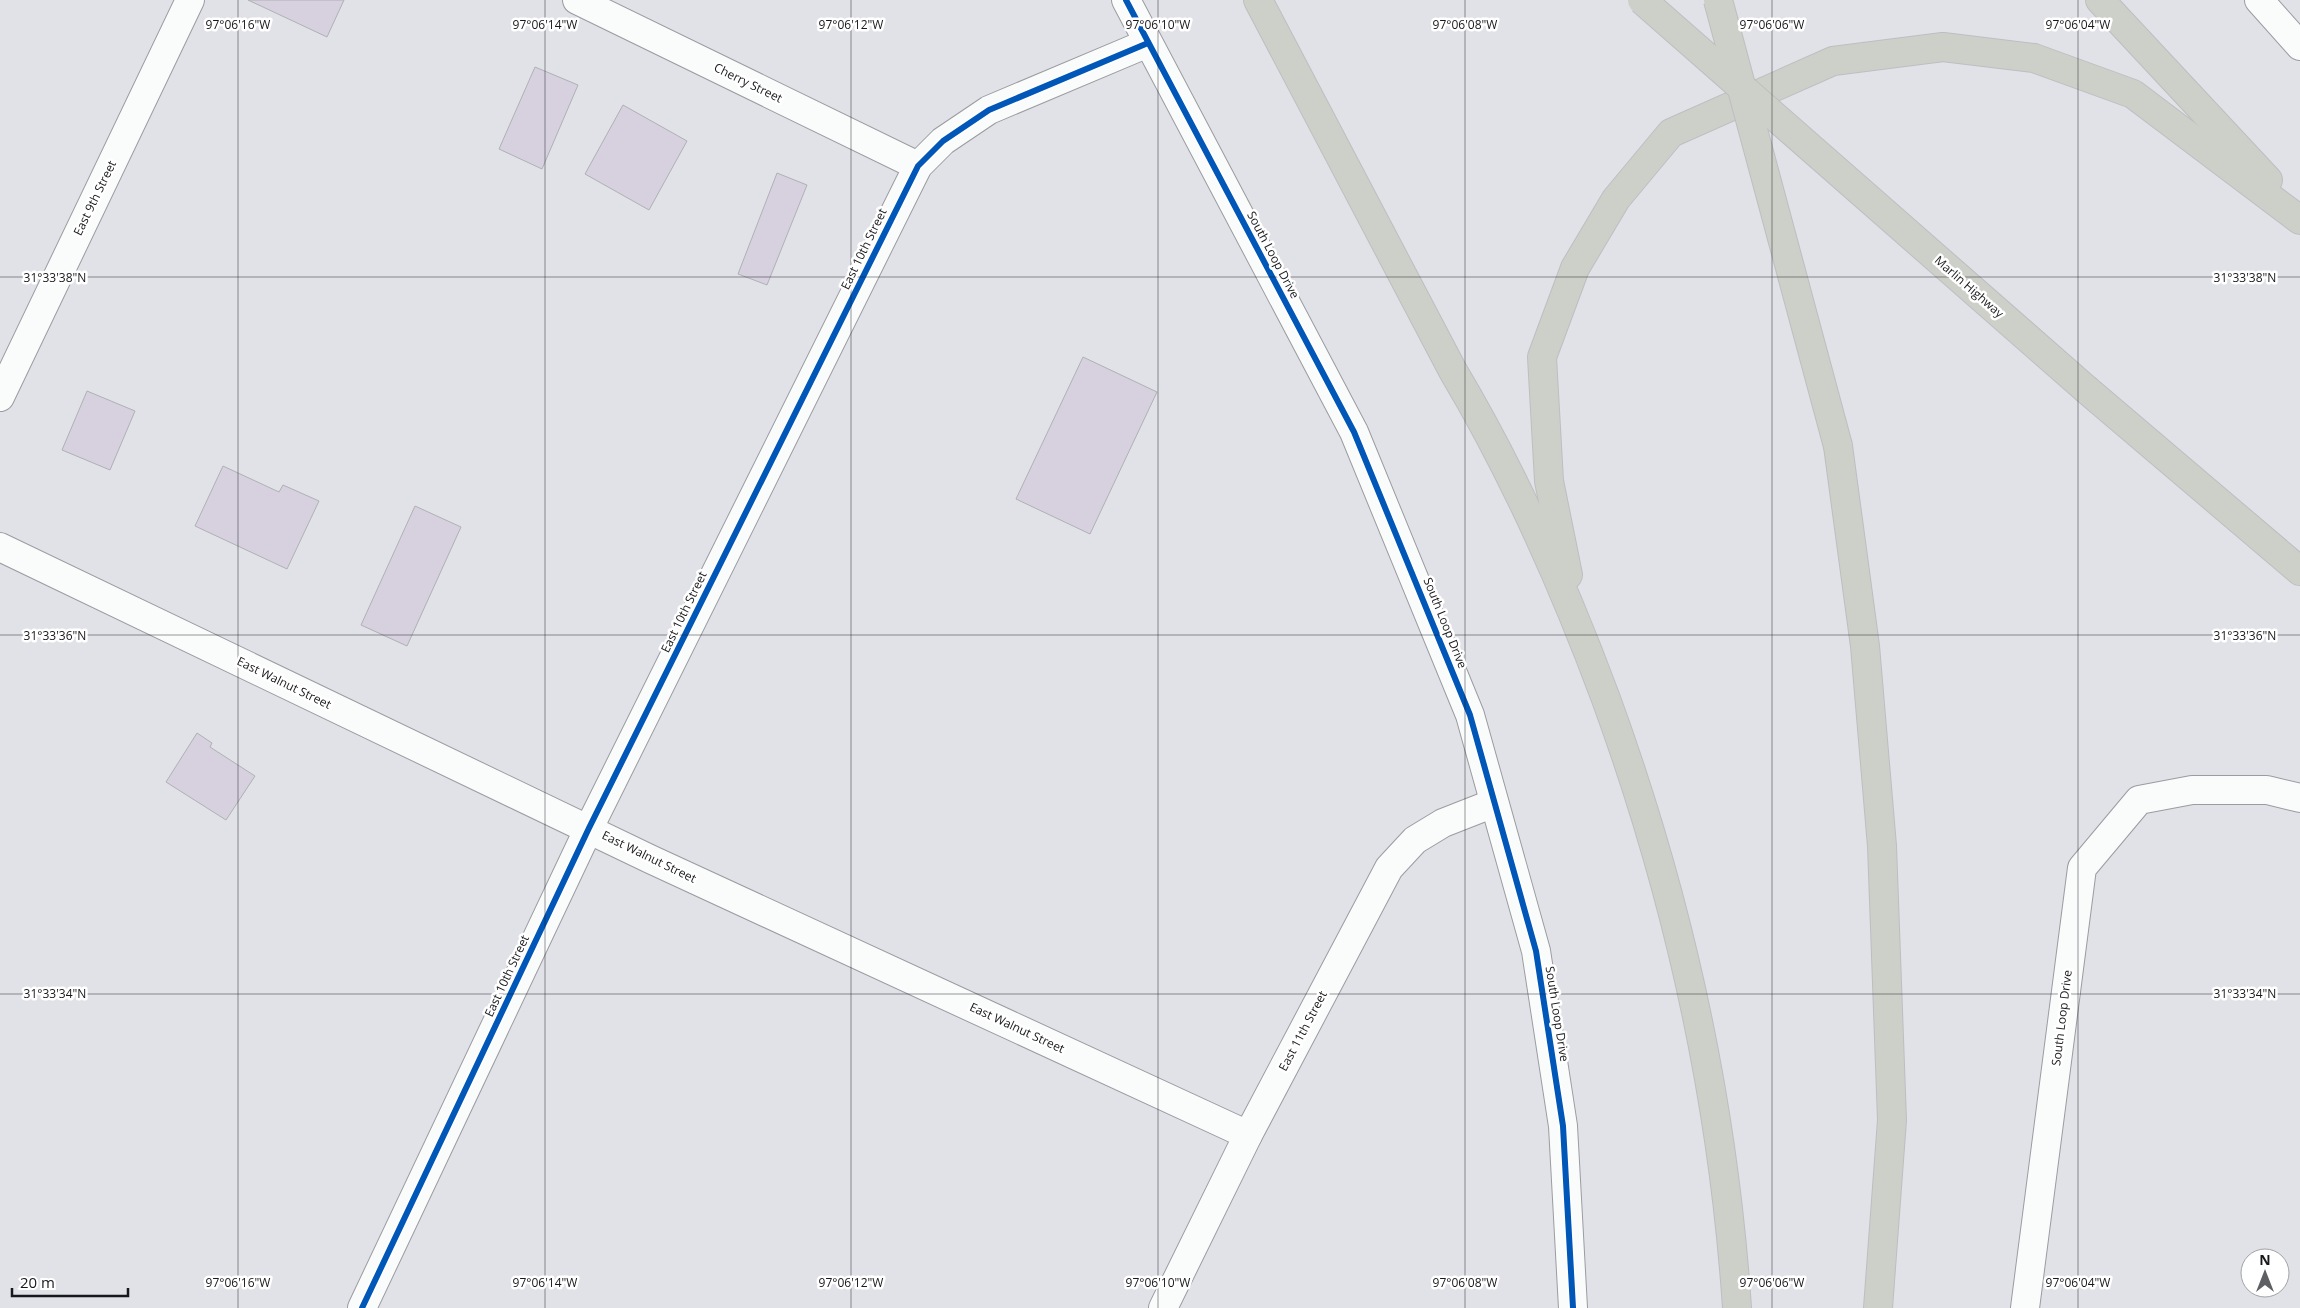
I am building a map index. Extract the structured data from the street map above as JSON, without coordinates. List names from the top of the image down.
{
  "streets": {
    "highway": ["Marlin Highway"],
    "street": [
      "Cherry Street",
      "East 9th Street",
      "East 10th Street",
      "South Loop Drive",
      "East Walnut Street",
      "East 11th Street"
    ]
  },
  "crossings": [
    ["Cherry Street", "East 10th Street"],
    ["East 10th Street", "South Loop Drive"],
    ["East 10th Street", "East Walnut Street"],
    ["South Loop Drive", "East 11th Street"],
    ["East Walnut Street", "East 11th Street"]
  ],
  "scale_bar": "20 m",
  "north": "top",
  "coordinates": [
    "97°06'16\"W",
    "97°06'14\"W",
    "97°06'12\"W",
    "97°06'10\"W",
    "97°06'08\"W",
    "97°06'06\"W",
    "97°06'04\"W",
    "31°33'38\"N",
    "31°33'36\"N",
    "31°33'34\"N"
  ]
}
